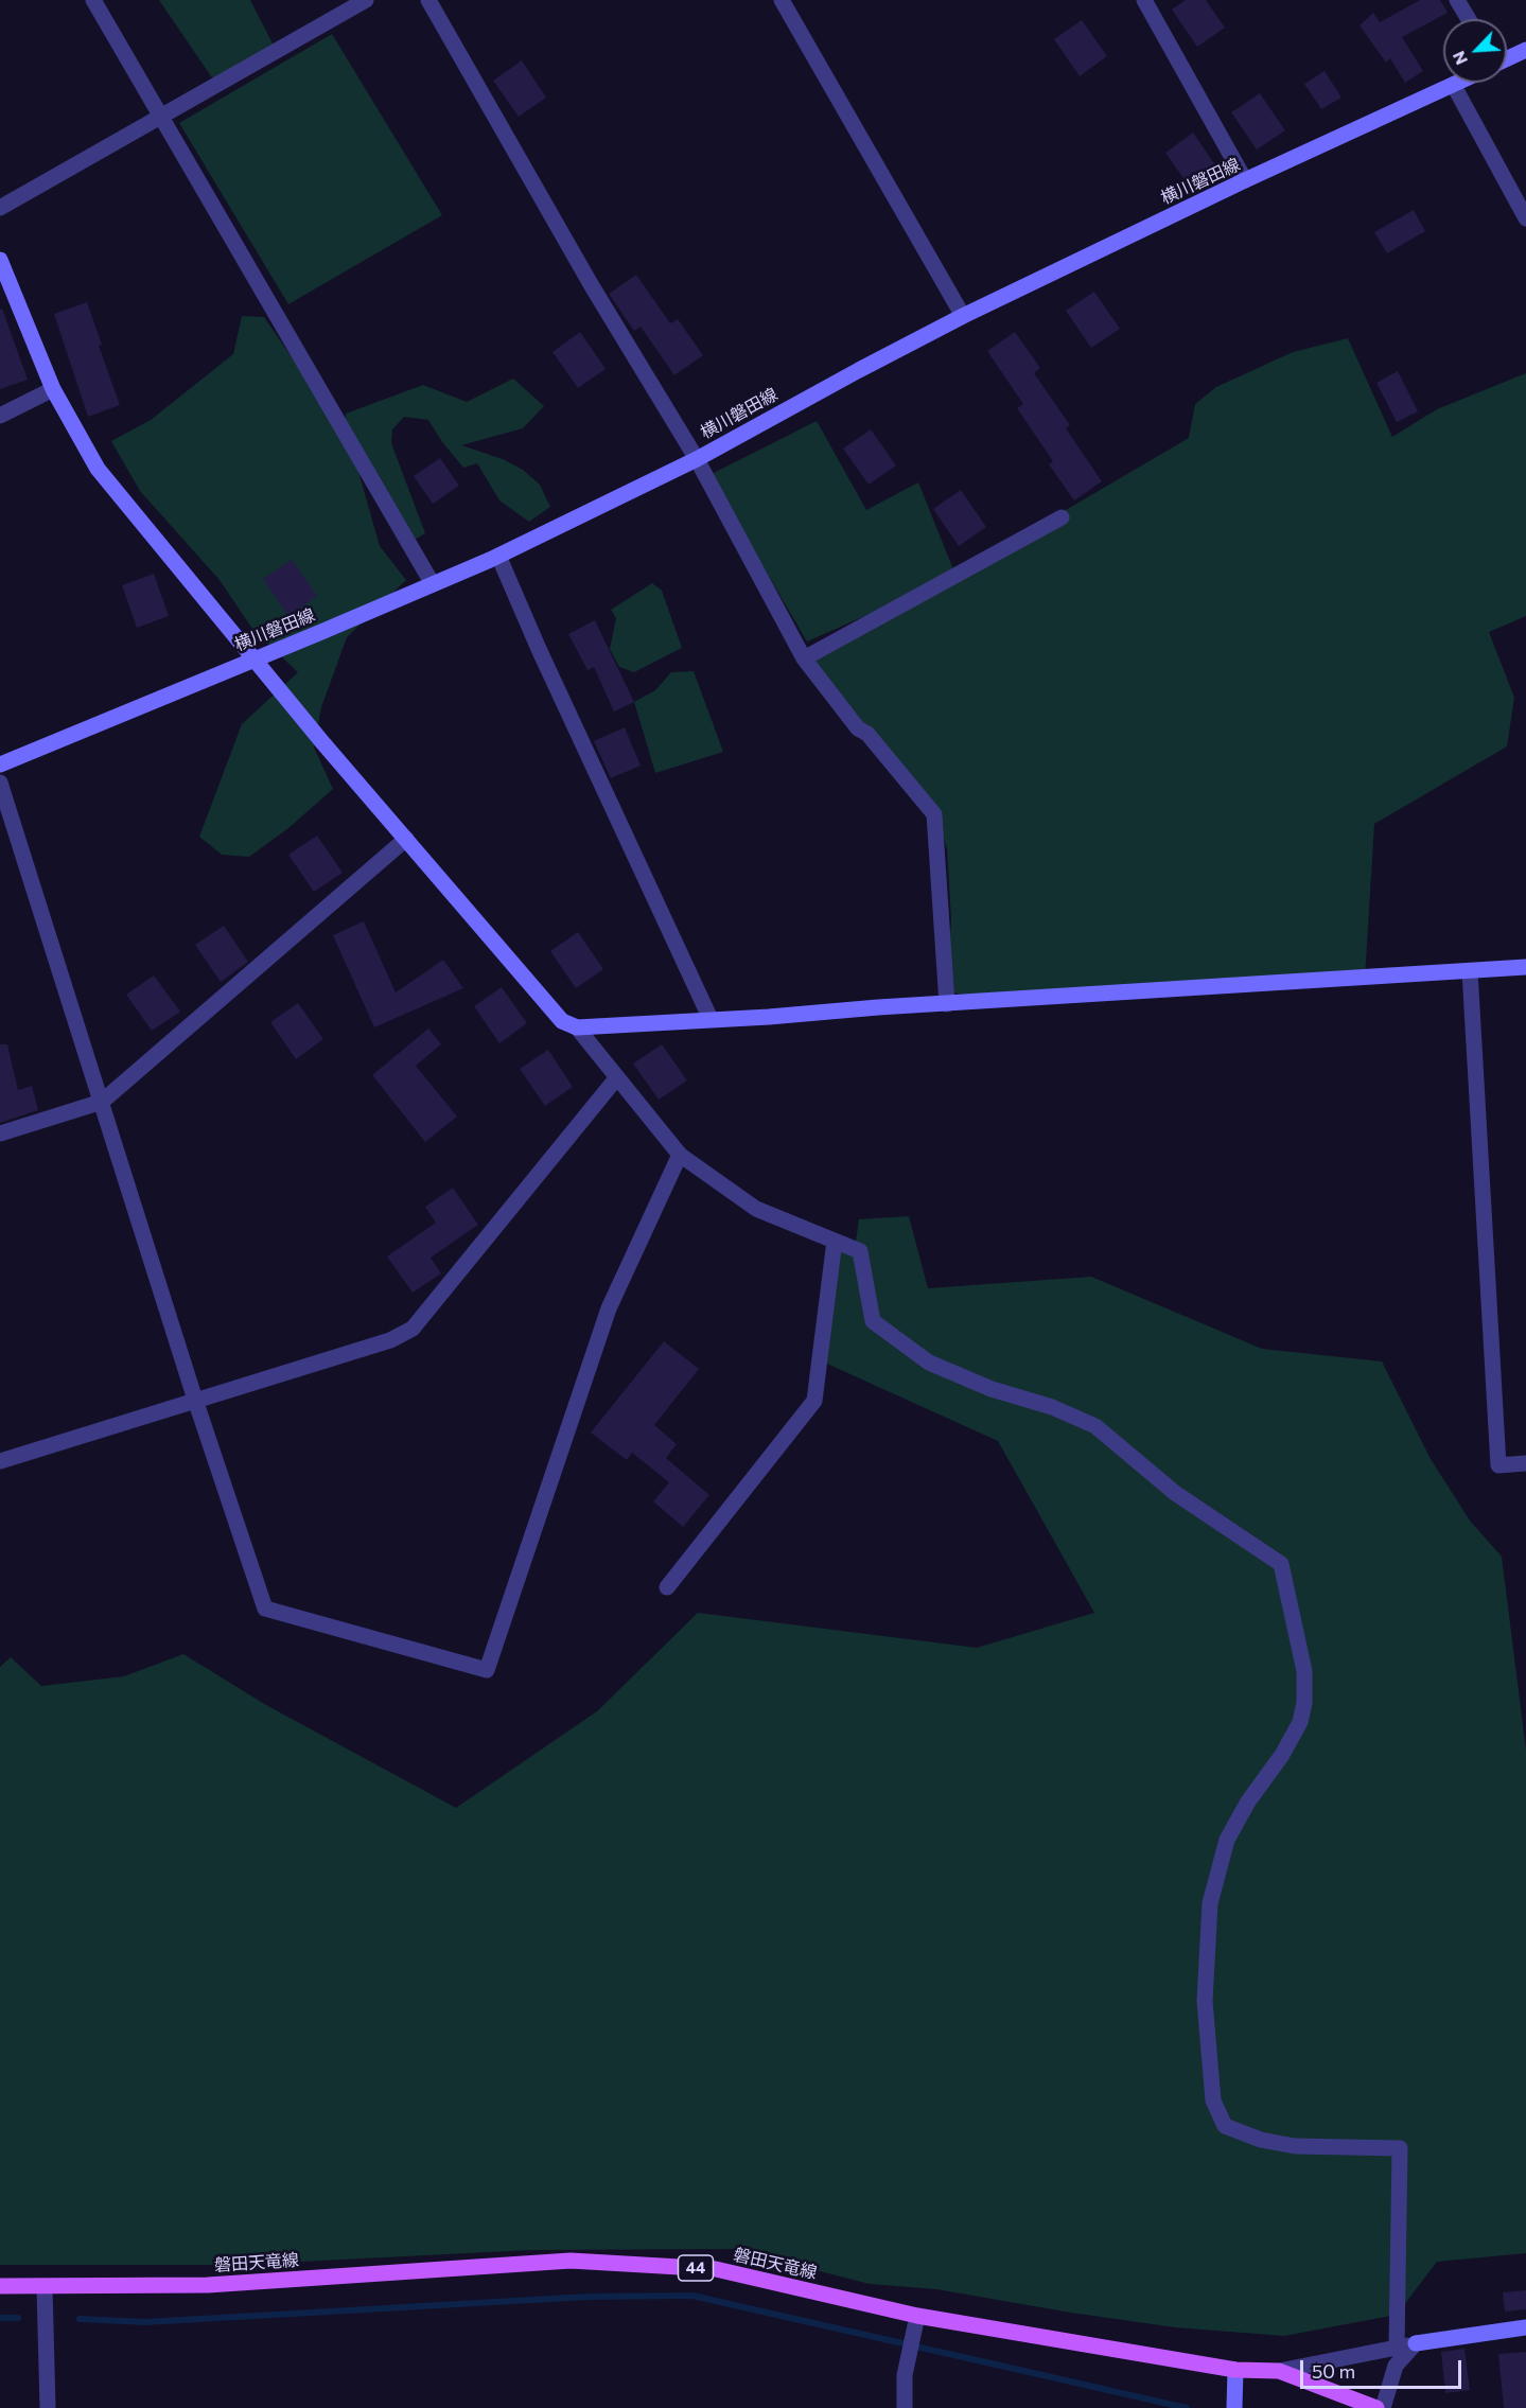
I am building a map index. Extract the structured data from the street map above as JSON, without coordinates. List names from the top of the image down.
{
  "streets": {
    "main road": ["磐田天竜線", "44"],
    "street": ["横川磐田線"]
  },
  "scale_bar": "50 m",
  "north": "bottom left"
}
